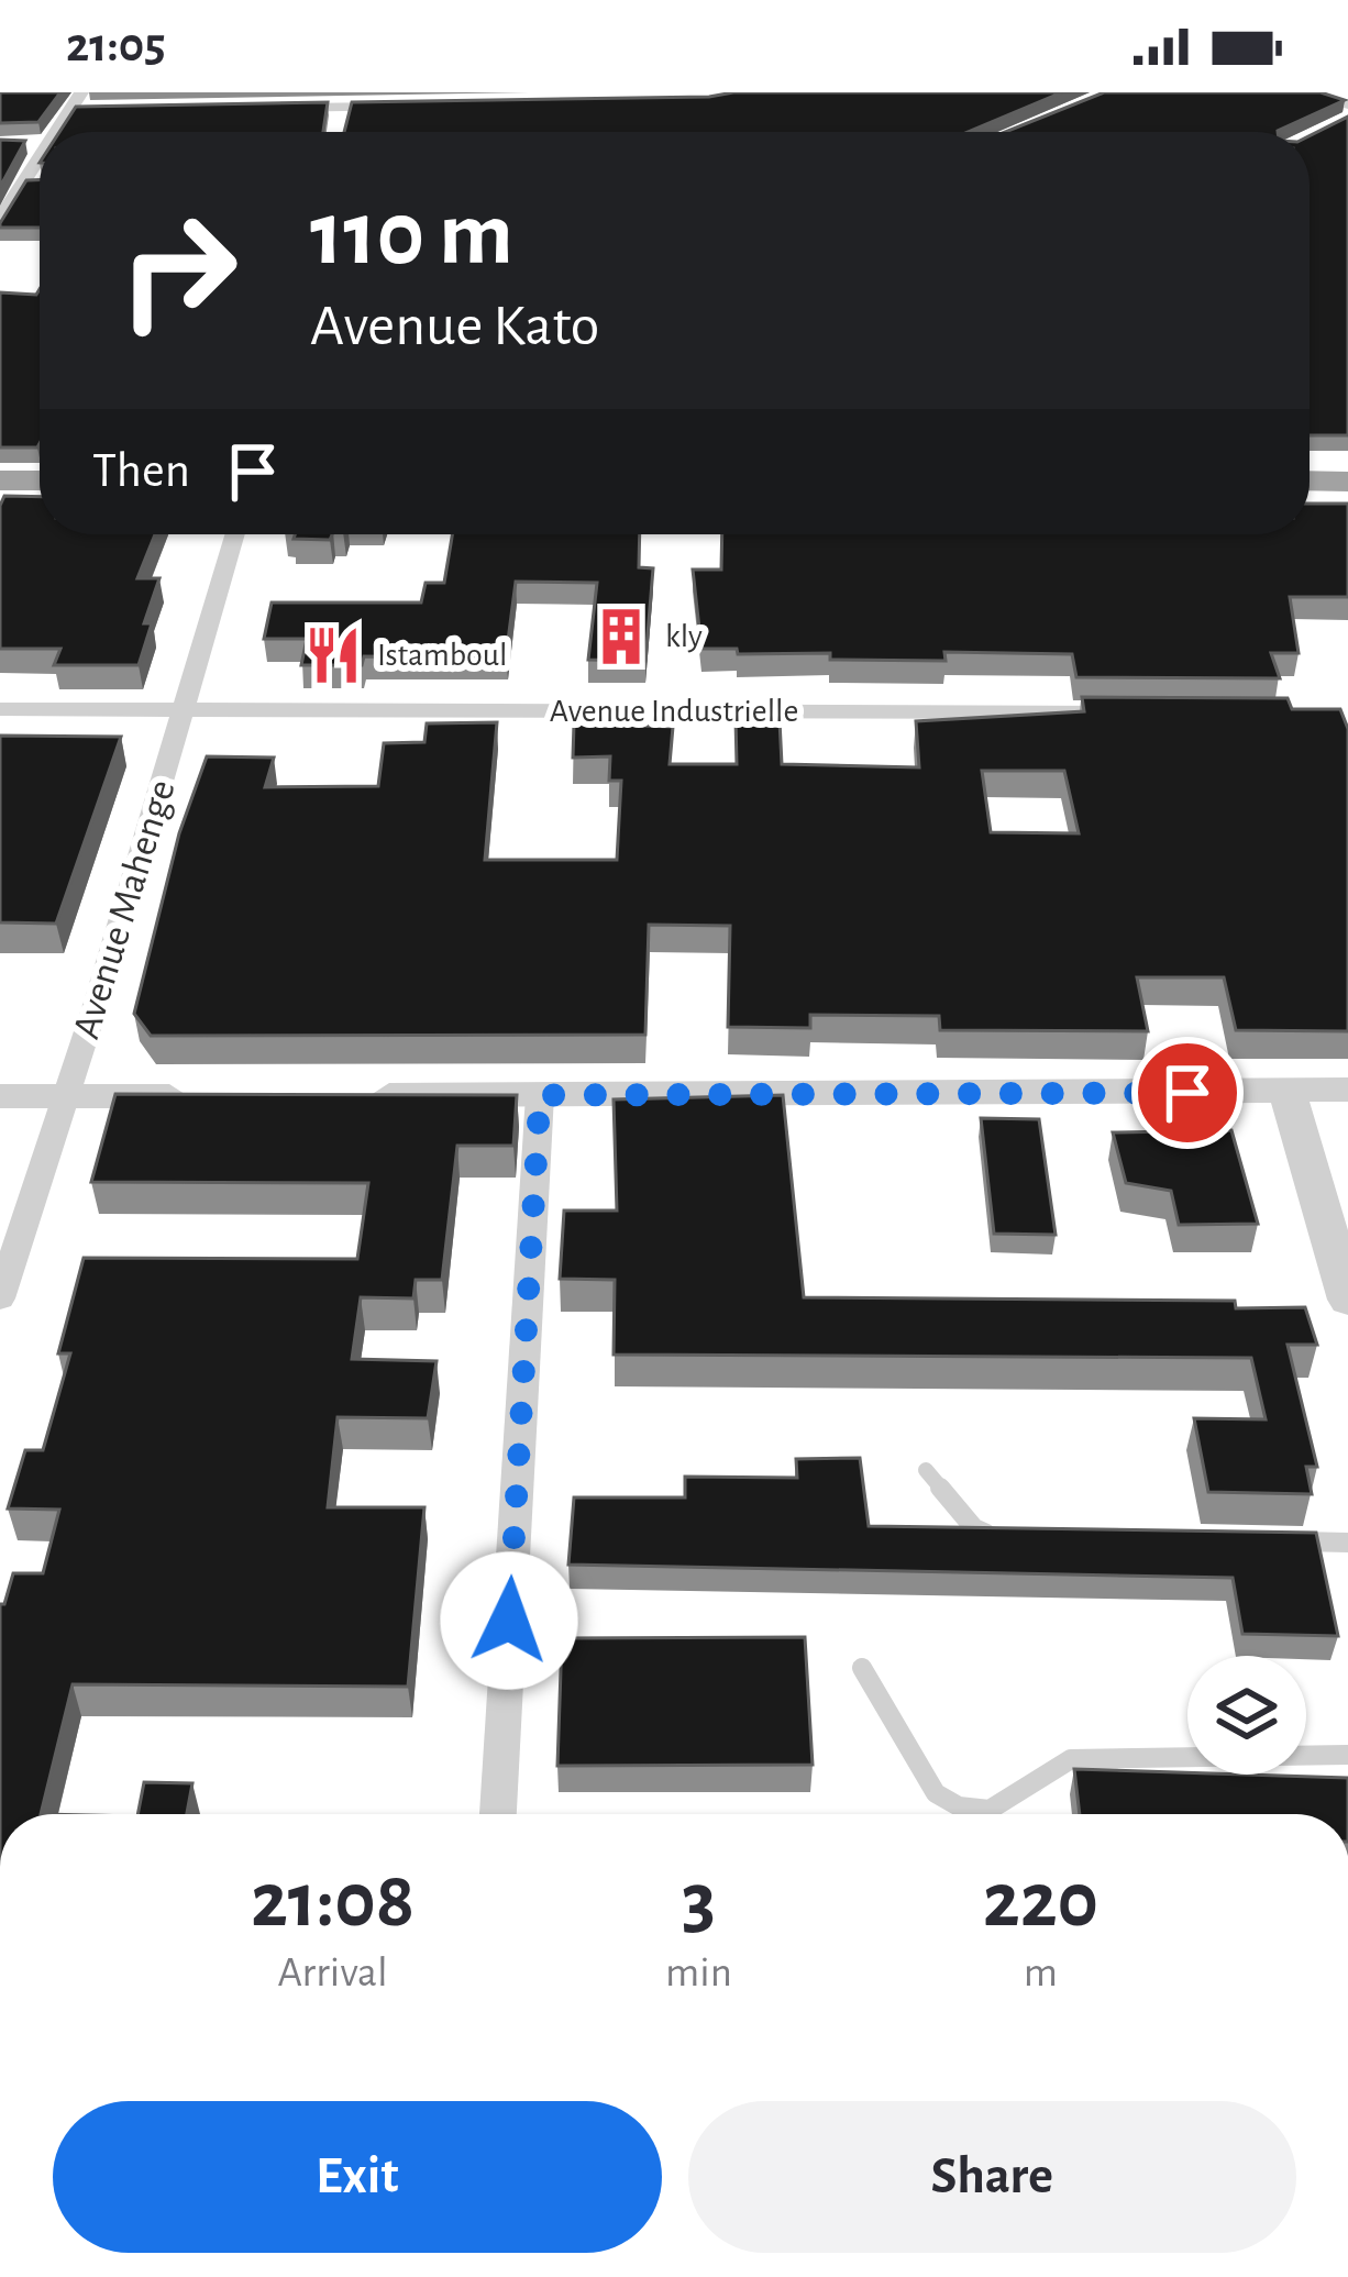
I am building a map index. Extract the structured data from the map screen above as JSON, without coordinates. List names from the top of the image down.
{
  "streets": {
    "street": ["Avenue Industrielle", "Avenue Mahenge"]
  },
  "crossings": [
    ["Avenue Industrielle", "Avenue Mahenge"]
  ],
  "places": {
    "building": ["kly"],
    "restaurant": ["Istamboul"]
  },
  "page": {
    "status": "21:05",
    "turn": ["110 m", "Avenue Kato"],
    "then": "Then",
    "eta": [
      "21:08",
      "Arrival",
      "3",
      "min",
      "220",
      "m"
    ],
    "buttons": ["Exit", "Share"]
  }
}
